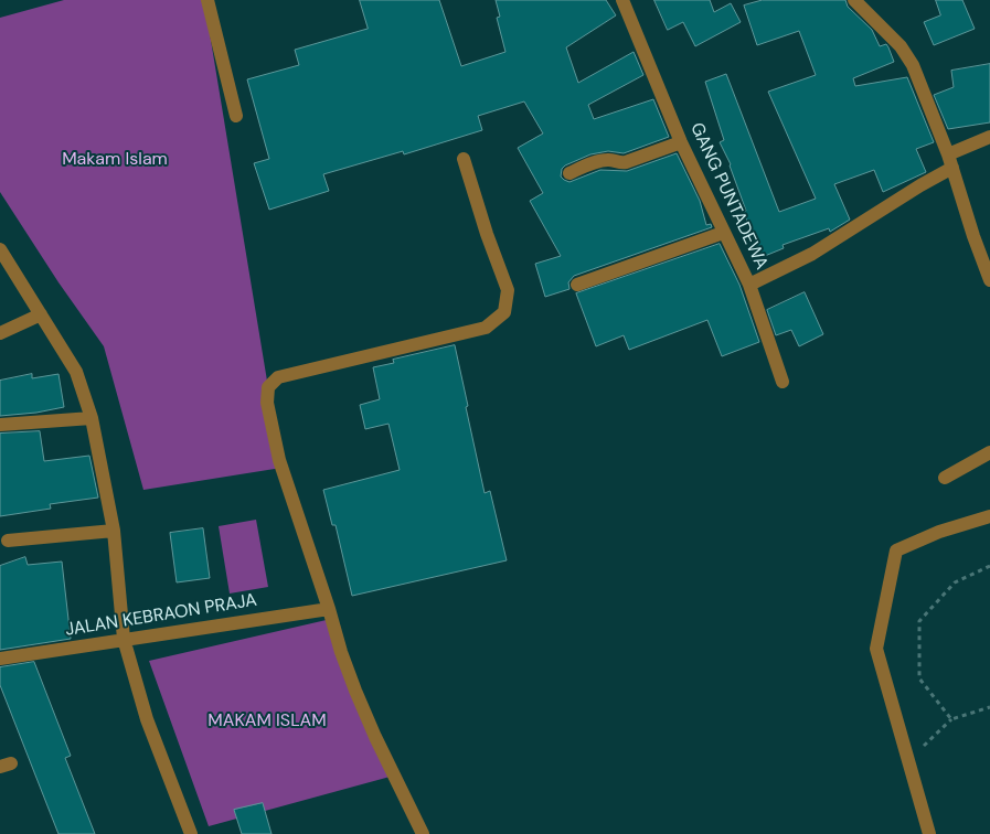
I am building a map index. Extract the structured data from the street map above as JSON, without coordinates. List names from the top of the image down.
{
  "streets": {
    "street": ["GANG PUNTADEWA", "JALAN KEBRAON PRAJA"]
  },
  "parks": ["Makam Islam", "MAKAM ISLAM"]
}
